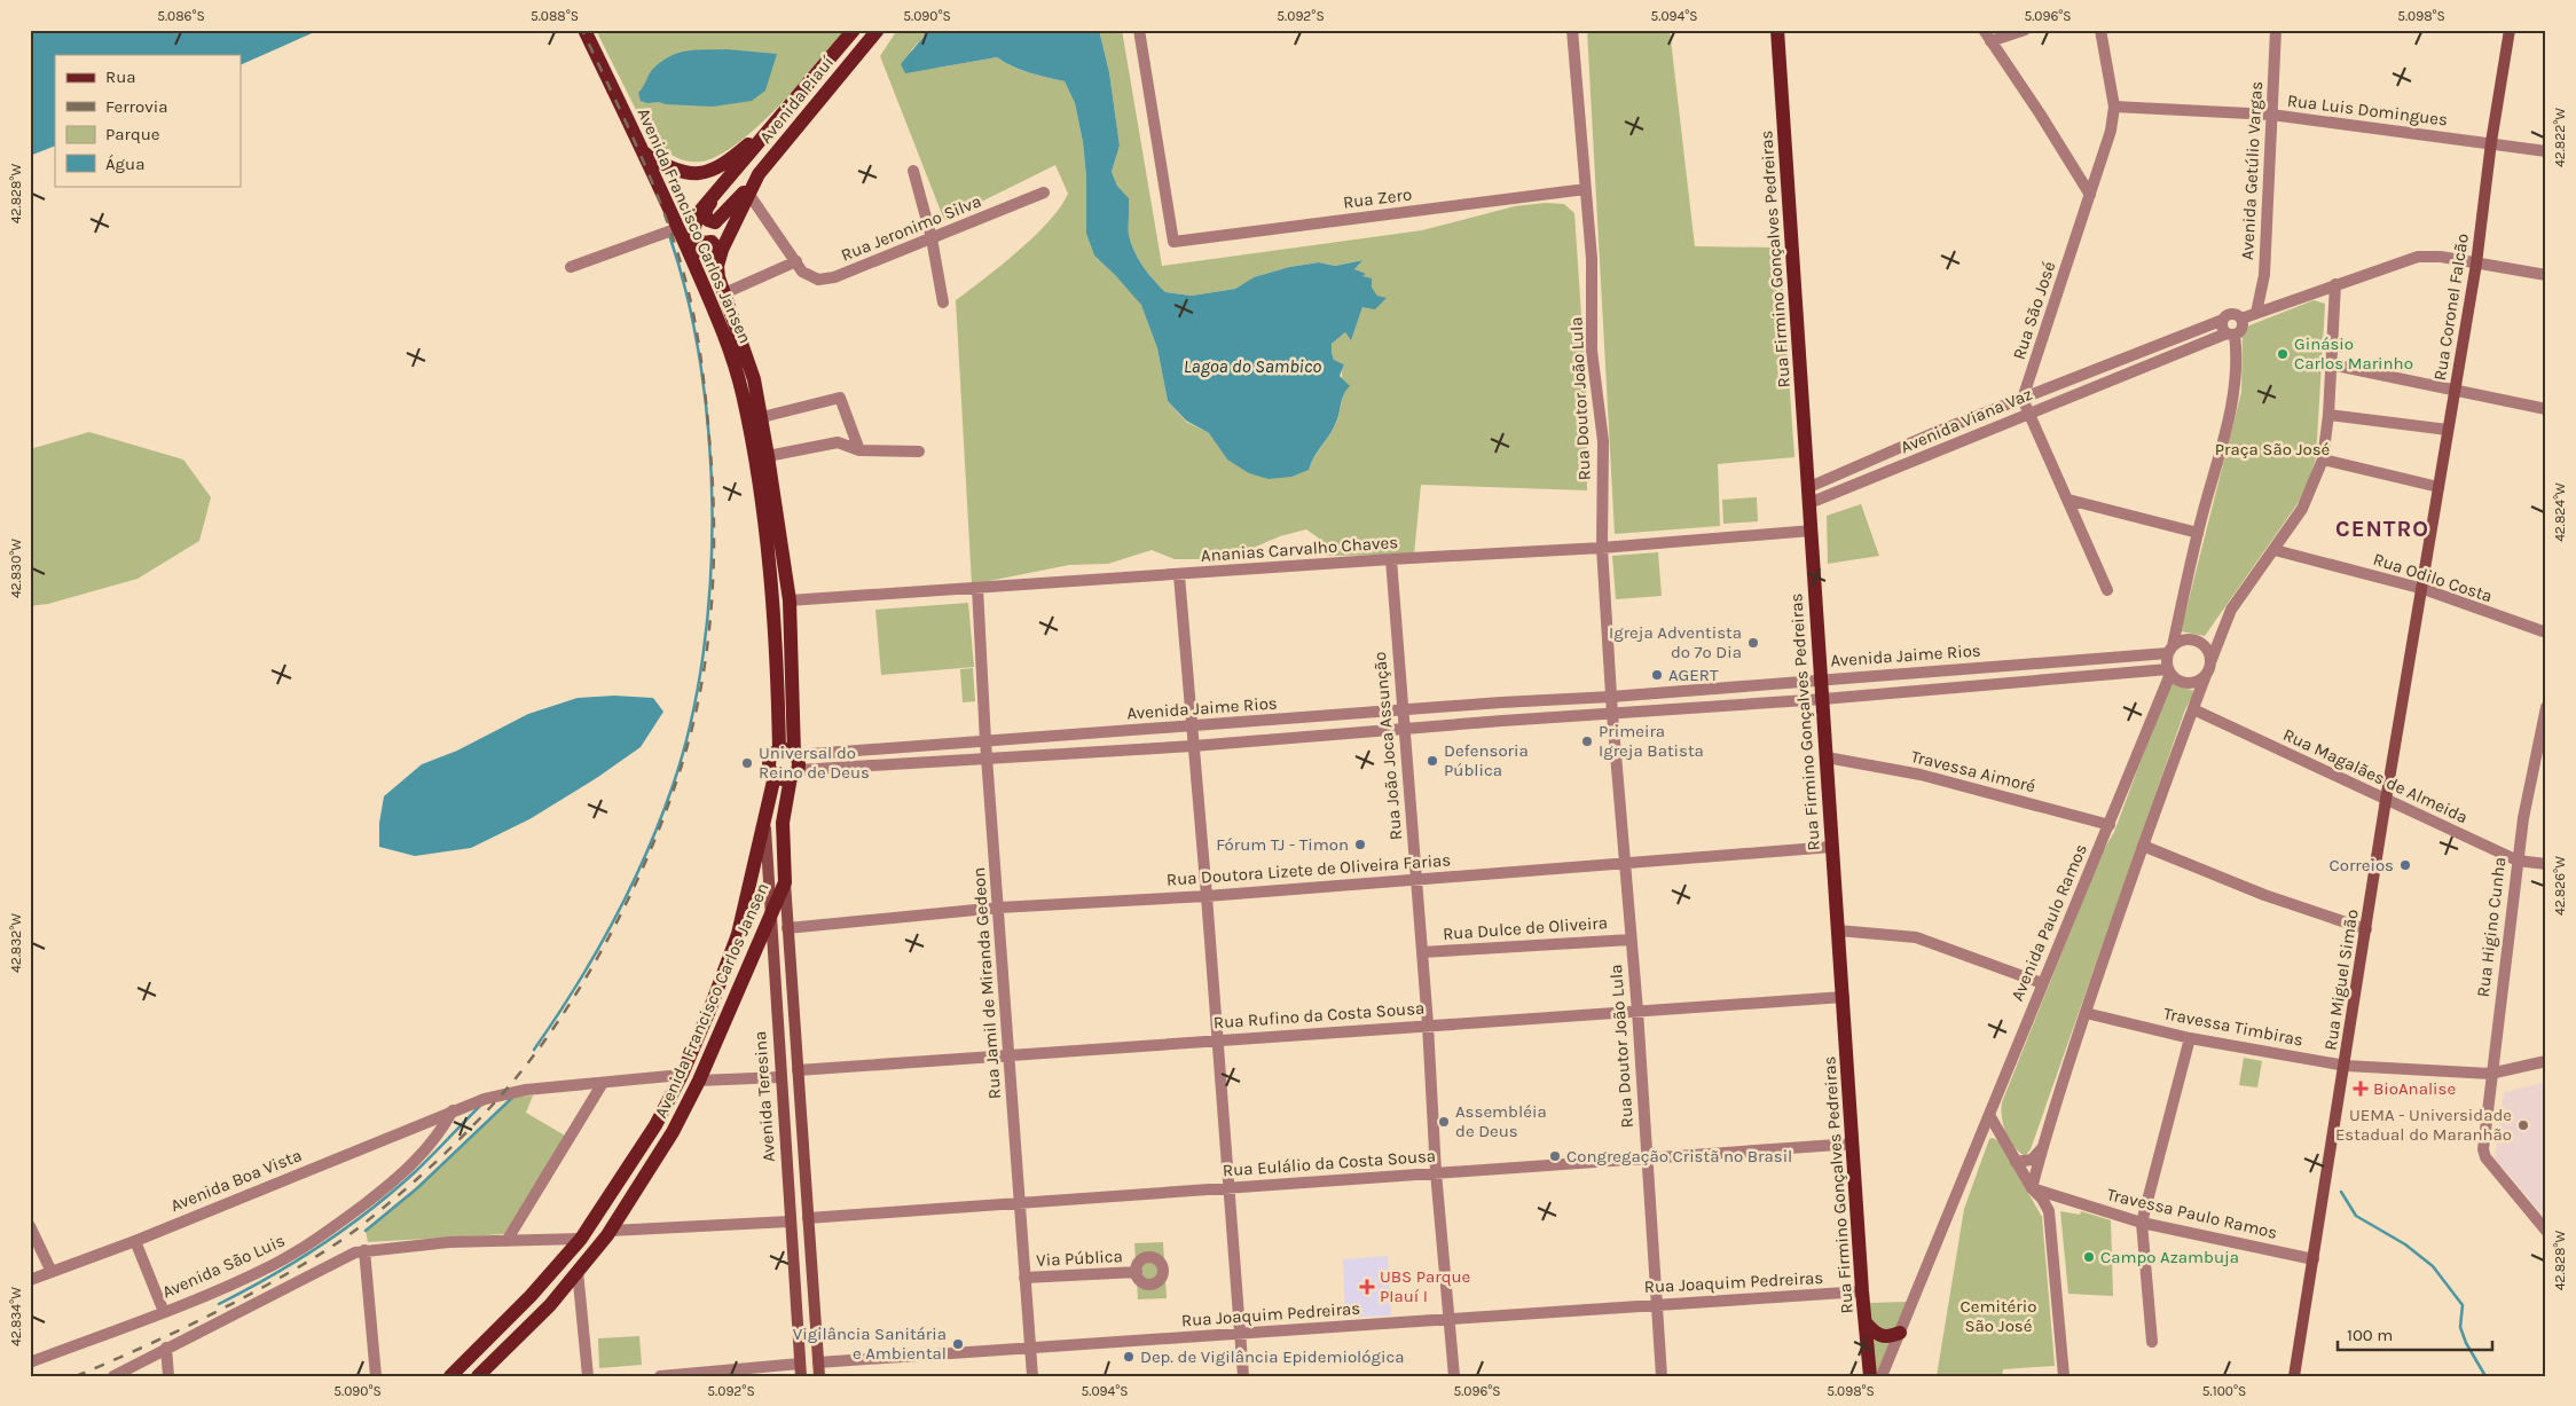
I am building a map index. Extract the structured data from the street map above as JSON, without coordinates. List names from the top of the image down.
{
  "streets": {
    "main road": [
      "Avenida Piauí",
      "Avenida Francisco Carlos Jansen",
      "Rua Firmino Gonçalves Pedreiras",
      "Rua Coronel Falcão",
      "Rua Miguel Simão",
      "Avenida Teresina"
    ],
    "street": [
      "Rua Luis Domingues",
      "Avenida Getúlio Vargas",
      "Rua Zero",
      "Rua Jeronimo Silva",
      "Rua São José",
      "Rua Doutor João Lula",
      "Avenida Viana Vaz",
      "Ananias Carvalho Chaves",
      "Rua Odilo Costa",
      "Avenida Jaime Rios",
      "Rua João Joca Assunção",
      "Travessa Aimoré",
      "Rua Magalães de Almeida",
      "Rua Doutora Lizete de Oliveira Farias",
      "Avenida Paulo Ramos",
      "Rua Higino Cunha",
      "Rua Dulce de Oliveira",
      "Rua Jamil de Miranda Gedeon",
      "Rua Rufino da Costa Sousa",
      "Travessa Timbiras",
      "Rua Eulálio da Costa Sousa",
      "Avenida Boa Vista",
      "Travessa Paulo Ramos",
      "Via Pública",
      "Avenida São Luis",
      "Rua Joaquim Pedreiras"
    ]
  },
  "crossings": [
    ["Avenida Piauí", "Avenida Francisco Carlos Jansen"],
    ["Avenida Piauí", "Rua Jeronimo Silva"],
    ["Rua Luis Domingues", "Avenida Getúlio Vargas"],
    ["Rua Luis Domingues", "Rua Coronel Falcão"],
    ["Rua Luis Domingues", "Rua São José"],
    ["Rua Zero", "Rua Doutor João Lula"],
    ["Avenida Francisco Carlos Jansen", "Rua Jeronimo Silva"],
    ["Avenida Francisco Carlos Jansen", "Ananias Carvalho Chaves"],
    ["Avenida Francisco Carlos Jansen", "Avenida Jaime Rios"],
    ["Avenida Francisco Carlos Jansen", "Avenida Teresina"],
    ["Rua Firmino Gonçalves Pedreiras", "Avenida Viana Vaz"],
    ["Rua Firmino Gonçalves Pedreiras", "Ananias Carvalho Chaves"],
    ["Rua Firmino Gonçalves Pedreiras", "Avenida Jaime Rios"],
    ["Rua Firmino Gonçalves Pedreiras", "Travessa Aimoré"],
    ["Rua Firmino Gonçalves Pedreiras", "Rua Doutora Lizete de Oliveira Farias"],
    ["Rua Firmino Gonçalves Pedreiras", "Rua Rufino da Costa Sousa"],
    ["Rua Firmino Gonçalves Pedreiras", "Rua Eulálio da Costa Sousa"],
    ["Rua Firmino Gonçalves Pedreiras", "Rua Joaquim Pedreiras"],
    ["Rua Coronel Falcão", "Rua Odilo Costa"],
    ["Rua Coronel Falcão", "Rua Miguel Simão"],
    ["Rua São José", "Avenida Viana Vaz"],
    ["Rua Doutor João Lula", "Ananias Carvalho Chaves"],
    ["Rua Doutor João Lula", "Avenida Jaime Rios"],
    ["Rua Doutor João Lula", "Rua Doutora Lizete de Oliveira Farias"],
    ["Rua Doutor João Lula", "Rua Dulce de Oliveira"],
    ["Rua Doutor João Lula", "Rua Rufino da Costa Sousa"],
    ["Rua Doutor João Lula", "Rua Eulálio da Costa Sousa"],
    ["Rua Doutor João Lula", "Rua Joaquim Pedreiras"],
    ["Ananias Carvalho Chaves", "Rua João Joca Assunção"],
    ["Ananias Carvalho Chaves", "Rua Jamil de Miranda Gedeon"],
    ["Rua Odilo Costa", "Rua Miguel Simão"],
    ["Avenida Jaime Rios", "Rua João Joca Assunção"],
    ["Avenida Jaime Rios", "Avenida Paulo Ramos"],
    ["Avenida Jaime Rios", "Rua Jamil de Miranda Gedeon"],
    ["Rua João Joca Assunção", "Rua Doutora Lizete de Oliveira Farias"],
    ["Rua João Joca Assunção", "Rua Dulce de Oliveira"],
    ["Rua João Joca Assunção", "Rua Rufino da Costa Sousa"],
    ["Rua João Joca Assunção", "Rua Eulálio da Costa Sousa"],
    ["Rua João Joca Assunção", "Rua Joaquim Pedreiras"],
    ["Travessa Aimoré", "Avenida Paulo Ramos"],
    ["Rua Magalães de Almeida", "Rua Higino Cunha"],
    ["Rua Magalães de Almeida", "Rua Miguel Simão"],
    ["Rua Doutora Lizete de Oliveira Farias", "Rua Jamil de Miranda Gedeon"],
    ["Rua Doutora Lizete de Oliveira Farias", "Avenida Teresina"],
    ["Rua Higino Cunha", "Travessa Timbiras"],
    ["Rua Miguel Simão", "Travessa Timbiras"],
    ["Rua Miguel Simão", "Travessa Paulo Ramos"],
    ["Rua Jamil de Miranda Gedeon", "Rua Rufino da Costa Sousa"],
    ["Rua Jamil de Miranda Gedeon", "Rua Eulálio da Costa Sousa"],
    ["Rua Jamil de Miranda Gedeon", "Via Pública"],
    ["Rua Jamil de Miranda Gedeon", "Rua Joaquim Pedreiras"],
    ["Rua Rufino da Costa Sousa", "Avenida Teresina"],
    ["Avenida Teresina", "Rua Eulálio da Costa Sousa"],
    ["Avenida Teresina", "Rua Joaquim Pedreiras"],
    ["Avenida Boa Vista", "Avenida São Luis"]
  ],
  "districts": ["CENTRO"],
  "water": ["Lagoa do Sambico"],
  "parks": ["Praça São José", "Cemitério São José"],
  "places": {
    "other": [
      "Ginásio Carlos Marinho",
      "Igreja Adventista do 7º Dia",
      "AGERT",
      "Primeira Igreja Batista",
      "Defensoria Pública",
      "Universal do Reino de Deus",
      "Fórum TJ - Timon",
      "Correios",
      "Assembléia de Deus",
      "UEMA - Universidade Estadual do Maranhão",
      "Congregação Cristã no Brasil",
      "Campo Azambuja",
      "Vigilância Sanitária e Ambiental",
      "Dep. de Vigilância Epidemiológica"
    ],
    "health": ["BioAnalise", "UBS Parque PIauí I"]
  },
  "legend": [
    "Rua",
    "Ferrovia",
    "Parque",
    "Água"
  ],
  "scale_bar": "100 m",
  "coordinates": [
    "5.086°S",
    "5.088°S",
    "5.090°S",
    "5.092°S",
    "5.094°S",
    "5.096°S",
    "5.098°S",
    "42.822°W",
    "42.828°W",
    "42.824°W",
    "42.830°W",
    "42.826°W",
    "42.832°W",
    "42.834°W",
    "5.100°S"
  ]
}
